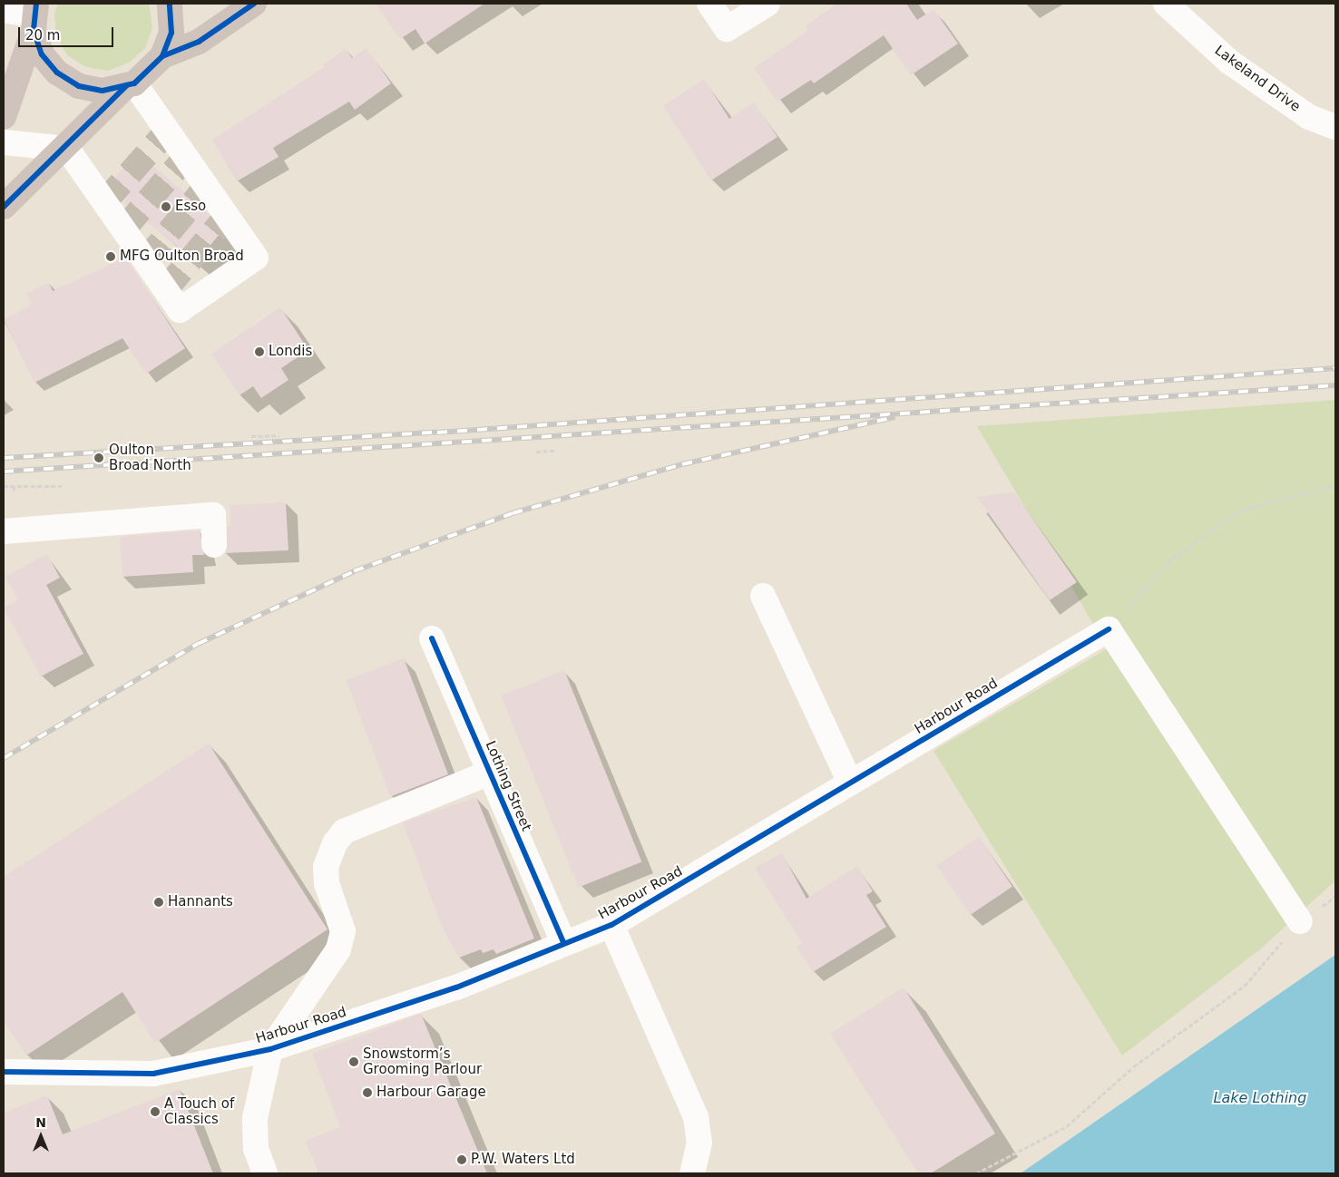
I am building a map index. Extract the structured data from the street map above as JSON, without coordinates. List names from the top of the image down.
{
  "streets": {
    "street": ["Lakeland Drive", "Harbour Road", "Lothing Street"]
  },
  "crossings": [
    ["Harbour Road", "Lothing Street"]
  ],
  "water": ["Lake Lothing"],
  "places": [
    "Esso",
    "MFG Oulton Broad",
    "Londis",
    "Oulton Broad North",
    "Hannants",
    "Snowstorm’s Grooming Parlour",
    "Harbour Garage",
    "A Touch of Classics",
    "P.W. Waters Ltd"
  ],
  "scale_bar": "20 m",
  "north": "top"
}
